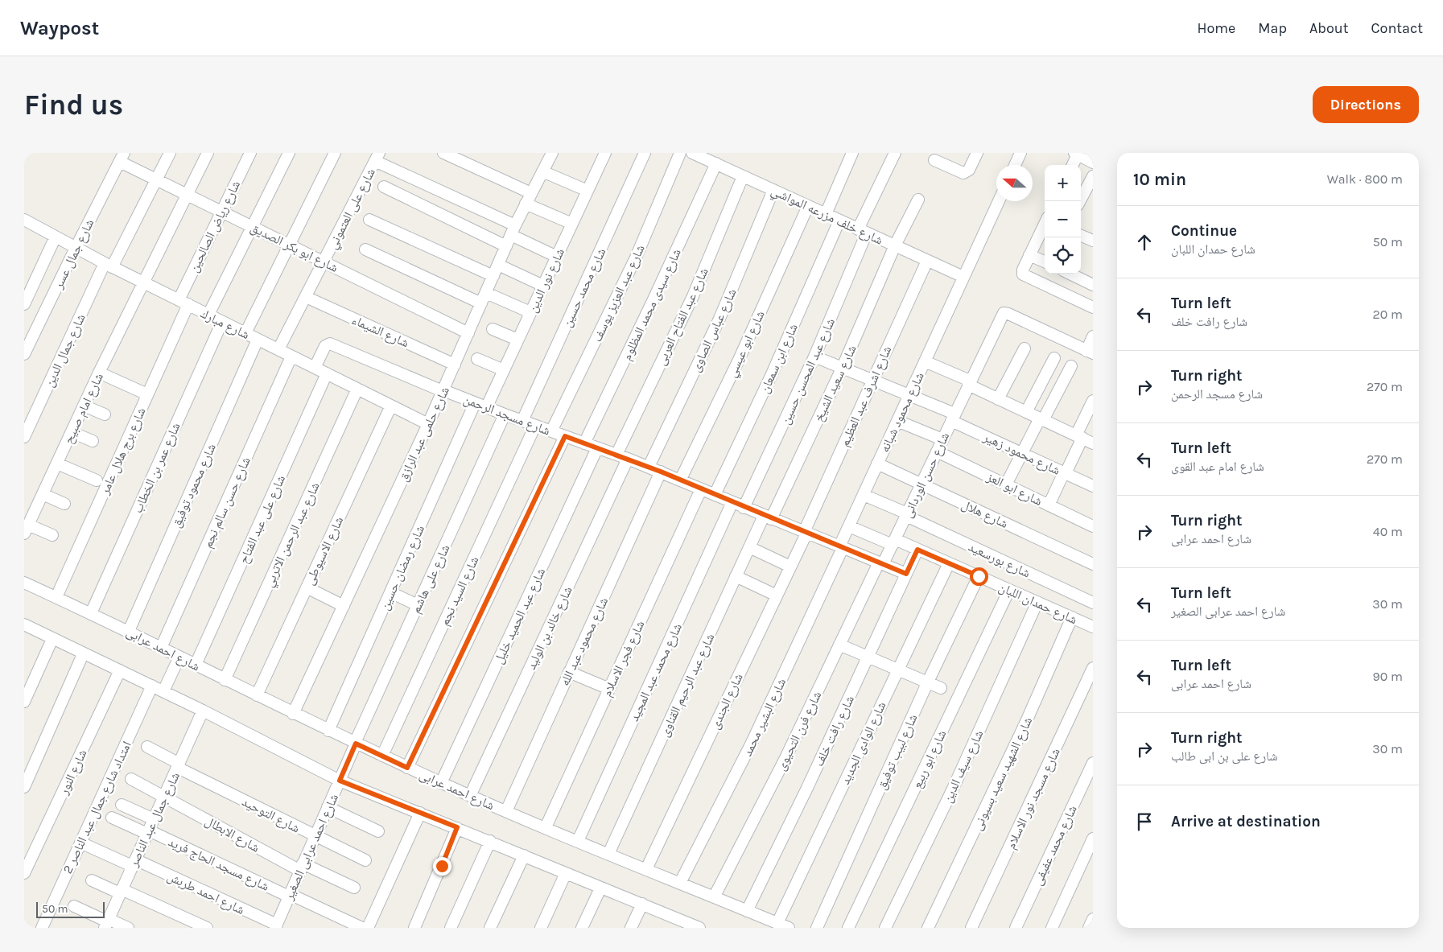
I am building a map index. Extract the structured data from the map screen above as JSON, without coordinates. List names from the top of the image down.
{
  "streets": {
    "street": [
      "شارع على العتموني",
      "شارع خلف مزرعه المواشي",
      "شارع رياض الصالحين",
      "شارع ابو بكر الصديق",
      "شارع جمال عسر",
      "شارع نور الدين",
      "شارع محمد حسين",
      "شارع عبد العزيز يوسف",
      "شارع سيدى محمد المظلوم",
      "شارع عبد الفتاح العربى",
      "شارع مبارك",
      "شارع عباس الصاوى",
      "شارع الشيماء",
      "شارع ابو عيسي",
      "شارع جمال الدين",
      "شارع ابن سمعان",
      "شارع عبد المحسن حسين",
      "شارع سعيد الشيخ",
      "شارع اشرف عبد العظيم",
      "شارع امام صبيح",
      "شارع محمود شبانه",
      "شارع مسجد الرحمن",
      "شارع حلمى عبد الرازق",
      "شارع برج هلال عامر",
      "شارع محمود زهير",
      "شارع عمر بن الخطاب",
      "شارع حسن الوردانى",
      "شارع محمود توفيق",
      "شارع ابو العز",
      "شارع حسن سالم نجم",
      "شارع هلال",
      "شارع على عبد الفتاح",
      "شارع عبد الرحمن الاتربي",
      "شارع الاسيوطى",
      "شارع بورسعيد",
      "شارع رمضان حسين",
      "شارع على هاشم",
      "شارع السيد نجم",
      "شارع حمدان اللبان",
      "شارع عبد الحميد خليل",
      "شارع خالد بن الوليد",
      "شارع محمود عبد الله",
      "شارع احمد عرابى",
      "شارع فجر الاسلام",
      "شارع محمد عبد المجيد",
      "شارع عبد الرحيم القناوى",
      "شارع الجندى",
      "شارع البشير محمد",
      "شارع فرن التحيوى",
      "شارع رافت خلف",
      "شارع الوادى الجديد",
      "شارع لبيب توفيق",
      "شارع ابو ربيع",
      "شارع سيف الدين",
      "شارع النور",
      "شارع الشهيد سعيد بسيونى",
      "شارع مسجد نور الاسلام",
      "امتداد شارع جمال عبد الناصر 2",
      "شارع التوحيد",
      "شارع جمال عبد الناصر",
      "شارع الابطال",
      "شارع محمد عفيفى",
      "شارع احمد عرابى الصغير",
      "شارع مسجد الحاج فريد",
      "شارع احمد طربش"
    ]
  },
  "crossings": [
    ["شارع على العتموني", "شارع ابو بكر الصديق"],
    ["شارع على العتموني", "شارع مبارك"],
    ["شارع على العتموني", "شارع الشيماء"],
    ["شارع خلف مزرعه المواشي", "شارع سيدى محمد المظلوم"],
    ["شارع خلف مزرعه المواشي", "شارع عبد الفتاح العربى"],
    ["شارع خلف مزرعه المواشي", "شارع عباس الصاوى"],
    ["شارع خلف مزرعه المواشي", "شارع ابو عيسي"],
    ["شارع خلف مزرعه المواشي", "شارع ابن سمعان"],
    ["شارع خلف مزرعه المواشي", "شارع عبد المحسن حسين"],
    ["شارع خلف مزرعه المواشي", "شارع سعيد الشيخ"],
    ["شارع خلف مزرعه المواشي", "شارع اشرف عبد العظيم"],
    ["شارع خلف مزرعه المواشي", "شارع محمود شبانه"],
    ["شارع رياض الصالحين", "شارع ابو بكر الصديق"],
    ["شارع رياض الصالحين", "شارع مبارك"],
    ["شارع رياض الصالحين", "شارع برج هلال عامر"],
    ["شارع ابو بكر الصديق", "شارع جمال عسر"],
    ["شارع ابو بكر الصديق", "شارع جمال الدين"],
    ["شارع ابو بكر الصديق", "شارع امام صبيح"],
    ["شارع ابو بكر الصديق", "شارع حلمى عبد الرازق"],
    ["شارع جمال عسر", "شارع مبارك"],
    ["شارع نور الدين", "شارع مسجد الرحمن"],
    ["شارع محمد حسين", "شارع مسجد الرحمن"],
    ["شارع عبد العزيز يوسف", "شارع مسجد الرحمن"],
    ["شارع سيدى محمد المظلوم", "شارع مسجد الرحمن"],
    ["شارع عبد الفتاح العربى", "شارع مسجد الرحمن"],
    ["شارع مبارك", "شارع جمال الدين"],
    ["شارع مبارك", "شارع امام صبيح"],
    ["شارع مبارك", "شارع مسجد الرحمن"],
    ["شارع مبارك", "شارع حلمى عبد الرازق"],
    ["شارع مبارك", "شارع برج هلال عامر"],
    ["شارع مبارك", "شارع عمر بن الخطاب"],
    ["شارع مبارك", "شارع محمود توفيق"],
    ["شارع مبارك", "شارع حسن سالم نجم"],
    ["شارع مبارك", "شارع على عبد الفتاح"],
    ["شارع مبارك", "شارع عبد الرحمن الاتربي"],
    ["شارع مبارك", "شارع الاسيوطى"],
    ["شارع عباس الصاوى", "شارع مسجد الرحمن"],
    ["شارع الشيماء", "شارع حلمى عبد الرازق"],
    ["شارع ابو عيسي", "شارع مسجد الرحمن"],
    ["شارع ابن سمعان", "شارع مسجد الرحمن"],
    ["شارع عبد المحسن حسين", "شارع مسجد الرحمن"],
    ["شارع عبد المحسن حسين", "شارع محمود زهير"],
    ["شارع سعيد الشيخ", "شارع مسجد الرحمن"],
    ["شارع سعيد الشيخ", "شارع محمود زهير"],
    ["شارع سعيد الشيخ", "شارع عبد الرحيم القناوى"],
    ["شارع اشرف عبد العظيم", "شارع مسجد الرحمن"],
    ["شارع اشرف عبد العظيم", "شارع محمود زهير"],
    ["شارع اشرف عبد العظيم", "شارع الجندى"],
    ["شارع محمود شبانه", "شارع مسجد الرحمن"],
    ["شارع محمود شبانه", "شارع محمود زهير"],
    ["شارع محمود شبانه", "شارع هلال"],
    ["شارع محمود شبانه", "شارع بورسعيد"],
    ["شارع محمود شبانه", "شارع حمدان اللبان"],
    ["شارع محمود شبانه", "شارع البشير محمد"],
    ["شارع مسجد الرحمن", "شارع حلمى عبد الرازق"],
    ["شارع مسجد الرحمن", "شارع حسن الوردانى"],
    ["شارع مسجد الرحمن", "شارع رمضان حسين"],
    ["شارع مسجد الرحمن", "شارع على هاشم"],
    ["شارع مسجد الرحمن", "شارع السيد نجم"],
    ["شارع مسجد الرحمن", "شارع عبد الحميد خليل"],
    ["شارع مسجد الرحمن", "شارع خالد بن الوليد"],
    ["شارع مسجد الرحمن", "شارع محمود عبد الله"],
    ["شارع مسجد الرحمن", "شارع فجر الاسلام"],
    ["شارع مسجد الرحمن", "شارع محمد عبد المجيد"],
    ["شارع مسجد الرحمن", "شارع عبد الرحيم القناوى"],
    ["شارع مسجد الرحمن", "شارع الجندى"],
    ["شارع مسجد الرحمن", "شارع البشير محمد"],
    ["شارع مسجد الرحمن", "شارع فرن التحيوى"],
    ["شارع مسجد الرحمن", "شارع رافت خلف"],
    ["شارع حلمى عبد الرازق", "شارع احمد عرابى"],
    ["شارع برج هلال عامر", "شارع احمد عرابى"],
    ["شارع محمود زهير", "شارع حسن الوردانى"],
    ["شارع عمر بن الخطاب", "شارع احمد عرابى"],
    ["شارع حسن الوردانى", "شارع ابو العز"],
    ["شارع حسن الوردانى", "شارع هلال"],
    ["شارع حسن الوردانى", "شارع بورسعيد"],
    ["شارع حسن الوردانى", "شارع حمدان اللبان"],
    ["شارع حسن الوردانى", "شارع فرن التحيوى"],
    ["شارع محمود توفيق", "شارع احمد عرابى"],
    ["شارع حسن سالم نجم", "شارع احمد عرابى"],
    ["شارع على عبد الفتاح", "شارع احمد عرابى"],
    ["شارع عبد الرحمن الاتربي", "شارع احمد عرابى"],
    ["شارع الاسيوطى", "شارع احمد عرابى"],
    ["شارع رمضان حسين", "شارع احمد عرابى"],
    ["شارع على هاشم", "شارع احمد عرابى"],
    ["شارع على هاشم", "شارع احمد عرابى الصغير"],
    ["شارع السيد نجم", "شارع احمد عرابى"],
    ["شارع حمدان اللبان", "شارع رافت خلف"],
    ["شارع حمدان اللبان", "شارع الوادى الجديد"],
    ["شارع حمدان اللبان", "شارع لبيب توفيق"],
    ["شارع حمدان اللبان", "شارع ابو ربيع"],
    ["شارع حمدان اللبان", "شارع سيف الدين"],
    ["شارع حمدان اللبان", "شارع الشهيد سعيد بسيونى"],
    ["شارع عبد الحميد خليل", "شارع احمد عرابى"],
    ["شارع خالد بن الوليد", "شارع احمد عرابى"],
    ["شارع محمود عبد الله", "شارع احمد عرابى"],
    ["شارع احمد عرابى", "شارع فجر الاسلام"],
    ["شارع احمد عرابى", "شارع محمد عبد المجيد"],
    ["شارع احمد عرابى", "شارع عبد الرحيم القناوى"],
    ["شارع احمد عرابى", "شارع الجندى"],
    ["شارع احمد عرابى", "شارع البشير محمد"],
    ["شارع احمد عرابى", "شارع فرن التحيوى"],
    ["شارع احمد عرابى", "شارع رافت خلف"],
    ["شارع احمد عرابى", "شارع الوادى الجديد"],
    ["شارع احمد عرابى", "شارع احمد عرابى الصغير"],
    ["امتداد شارع جمال عبد الناصر 2", "شارع احمد طربش"],
    ["شارع التوحيد", "شارع جمال عبد الناصر"],
    ["شارع التوحيد", "شارع احمد عرابى الصغير"],
    ["شارع جمال عبد الناصر", "شارع الابطال"],
    ["شارع جمال عبد الناصر", "شارع مسجد الحاج فريد"],
    ["شارع جمال عبد الناصر", "شارع احمد طربش"],
    ["شارع الابطال", "شارع احمد عرابى الصغير"],
    ["شارع احمد عرابى الصغير", "شارع مسجد الحاج فريد"],
    ["شارع احمد عرابى الصغير", "شارع احمد طربش"]
  ],
  "scale_bar": "50 m",
  "north": "left",
  "page": {
    "header": "Waypost",
    "nav": [
      "Home",
      "Map",
      "About",
      "Contact"
    ],
    "buttons": "Directions",
    "title": "Find us",
    "heading": ["10 min", "Walk · 800 m"],
    "map_buttons": ["+", "−"],
    "list": [
      ["Continue", "شارع حمدان اللبان", "50 m"],
      ["Turn left", "شارع رافت خلف", "20 m"],
      ["Turn right", "شارع مسجد الرحمن", "270 m"],
      ["Turn left", "شارع امام عبد القوى", "270 m"],
      ["Turn right", "شارع احمد عرابى", "40 m"],
      ["Turn left", "شارع احمد عرابى الصغير", "30 m"],
      ["Turn left", "شارع احمد عرابى", "90 m"],
      ["Turn right", "شارع على بن ابى طالب", "30 m"],
      "Arrive at destination"
    ],
    "scale": "50 m"
  }
}
